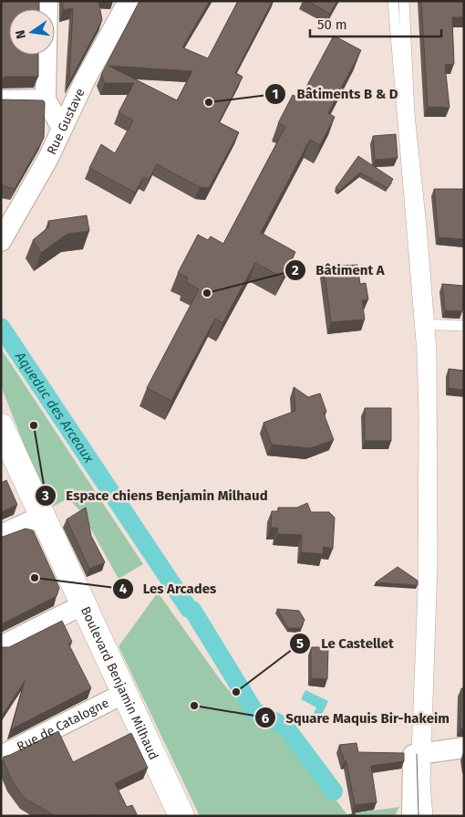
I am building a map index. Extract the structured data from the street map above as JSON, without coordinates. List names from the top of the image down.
{
  "streets": {
    "street": ["Rue Gustave", "Boulevard Benjamin Milhaud", "Rue de Catalogne"]
  },
  "crossings": [
    ["Boulevard Benjamin Milhaud", "Rue de Catalogne"]
  ],
  "water": ["Aqueduc des Arceaux"],
  "places": [
    "Bâtiments B & D",
    "Bâtiment A",
    "Espace chiens Benjamin Milhaud",
    "Les Arcades",
    "Le Castellet",
    "Square Maquis Bir-hakeim"
  ],
  "scale_bar": "50 m",
  "north": "left"
}
